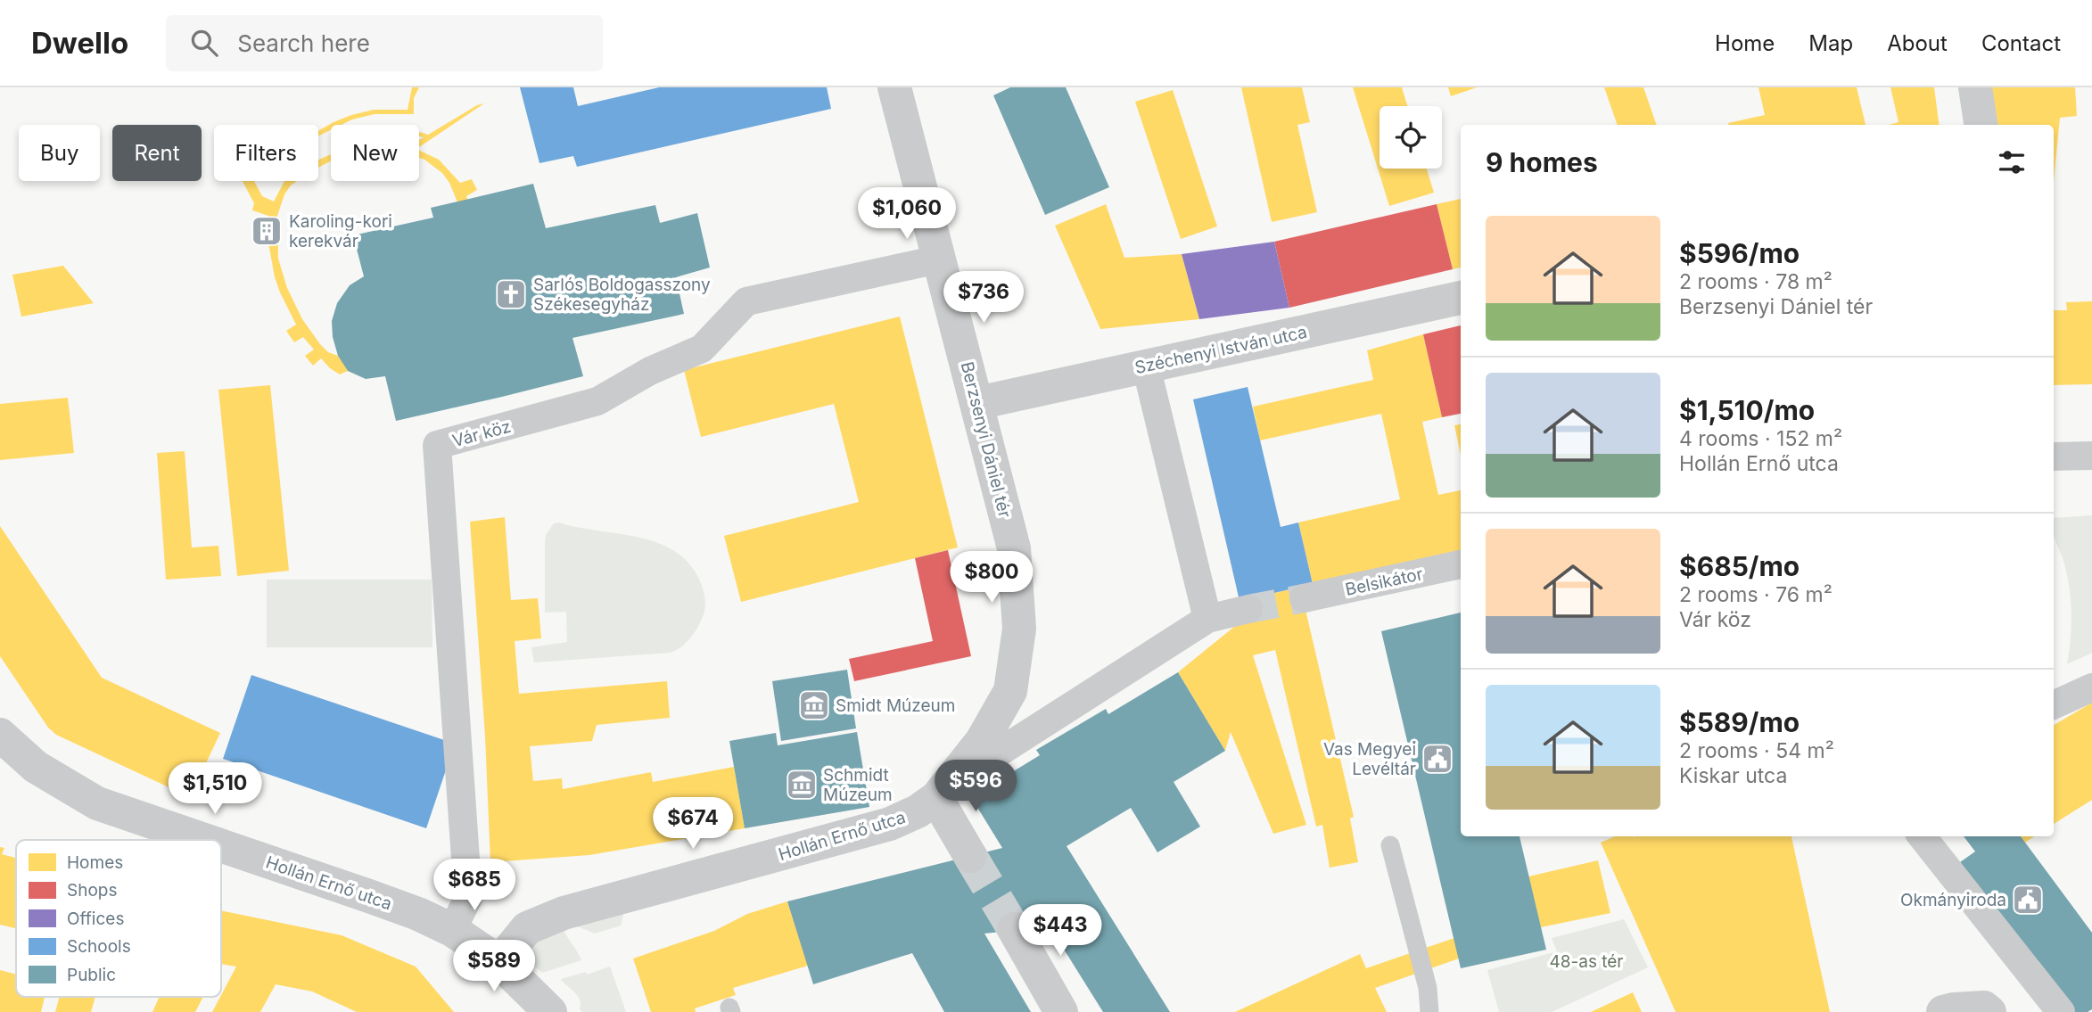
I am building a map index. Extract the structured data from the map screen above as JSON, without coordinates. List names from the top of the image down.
{
  "streets": {
    "street": [
      "Széchenyi István utca",
      "Vár köz",
      "Berzsenyi Dániel tér",
      "Belsikátor",
      "Hollán Ernő utca"
    ]
  },
  "crossings": [
    ["Széchenyi István utca", "Berzsenyi Dániel tér"],
    ["Vár köz", "Berzsenyi Dániel tér"],
    ["Vár köz", "Hollán Ernő utca"],
    ["Berzsenyi Dániel tér", "Hollán Ernő utca"]
  ],
  "parks": ["48-as tér"],
  "places": {
    "building": ["Karoling-kori kerekvár"],
    "church": ["Sarlós Boldogasszony Székesegyház"],
    "museum": ["Smidt Múzeum", "Schmidt Múzeum"],
    "public building": ["Vas Megyei Levéltár", "Okmányiroda"]
  },
  "legend": [
    "Homes",
    "Shops",
    "Offices",
    "Schools",
    "Public"
  ],
  "page": {
    "header": "Dwello",
    "search": "Search here",
    "nav": [
      "Home",
      "Map",
      "About",
      "Contact"
    ],
    "chip": [
      "Buy",
      "Rent",
      "Filters",
      "New"
    ],
    "heading": "9 homes",
    "price": [
      "$1,060",
      "$736",
      "$800",
      "$596",
      "$1,510",
      "$674",
      "$685",
      "$443",
      "$589"
    ],
    "list": [
      {
        "name": "$596/mo",
        "note": "2 rooms · 78 m² · Berzsenyi Dániel tér"
      },
      {
        "name": "$1,510/mo",
        "note": "4 rooms · 152 m² · Hollán Ernő utca"
      },
      {
        "name": "$685/mo",
        "note": "2 rooms · 76 m² · Vár köz"
      },
      {
        "name": "$589/mo",
        "note": "2 rooms · 54 m² · Kiskar utca"
      }
    ]
  }
}
